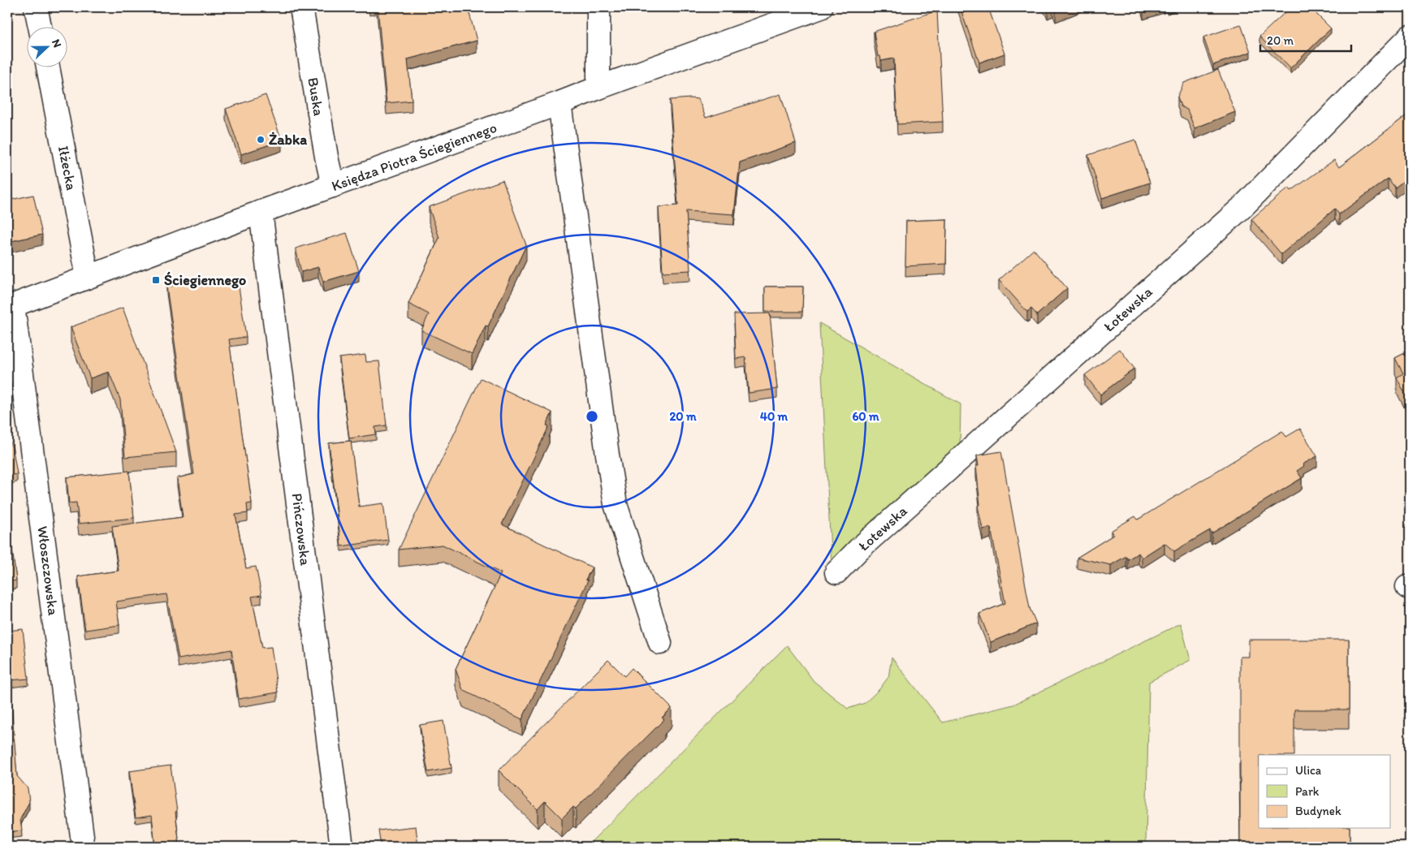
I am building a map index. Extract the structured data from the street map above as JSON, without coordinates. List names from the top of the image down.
{
  "streets": {
    "street": [
      "Buska",
      "Księdza Piotra Ściegiennego",
      "Iłżecka",
      "Łotewska",
      "Pińczowska",
      "Włoszczowska"
    ]
  },
  "crossings": [
    ["Buska", "Księdza Piotra Ściegiennego"],
    ["Księdza Piotra Ściegiennego", "Iłżecka"],
    ["Księdza Piotra Ściegiennego", "Pińczowska"],
    ["Księdza Piotra Ściegiennego", "Włoszczowska"]
  ],
  "places": {
    "other": ["Żabka"],
    "transit": ["Ściegiennego"]
  },
  "legend": ["Ulica", "Park", "Budynek"],
  "scale_bar": "20 m",
  "north": "right",
  "rings": ["20 m", "40 m", "60 m"]
}
